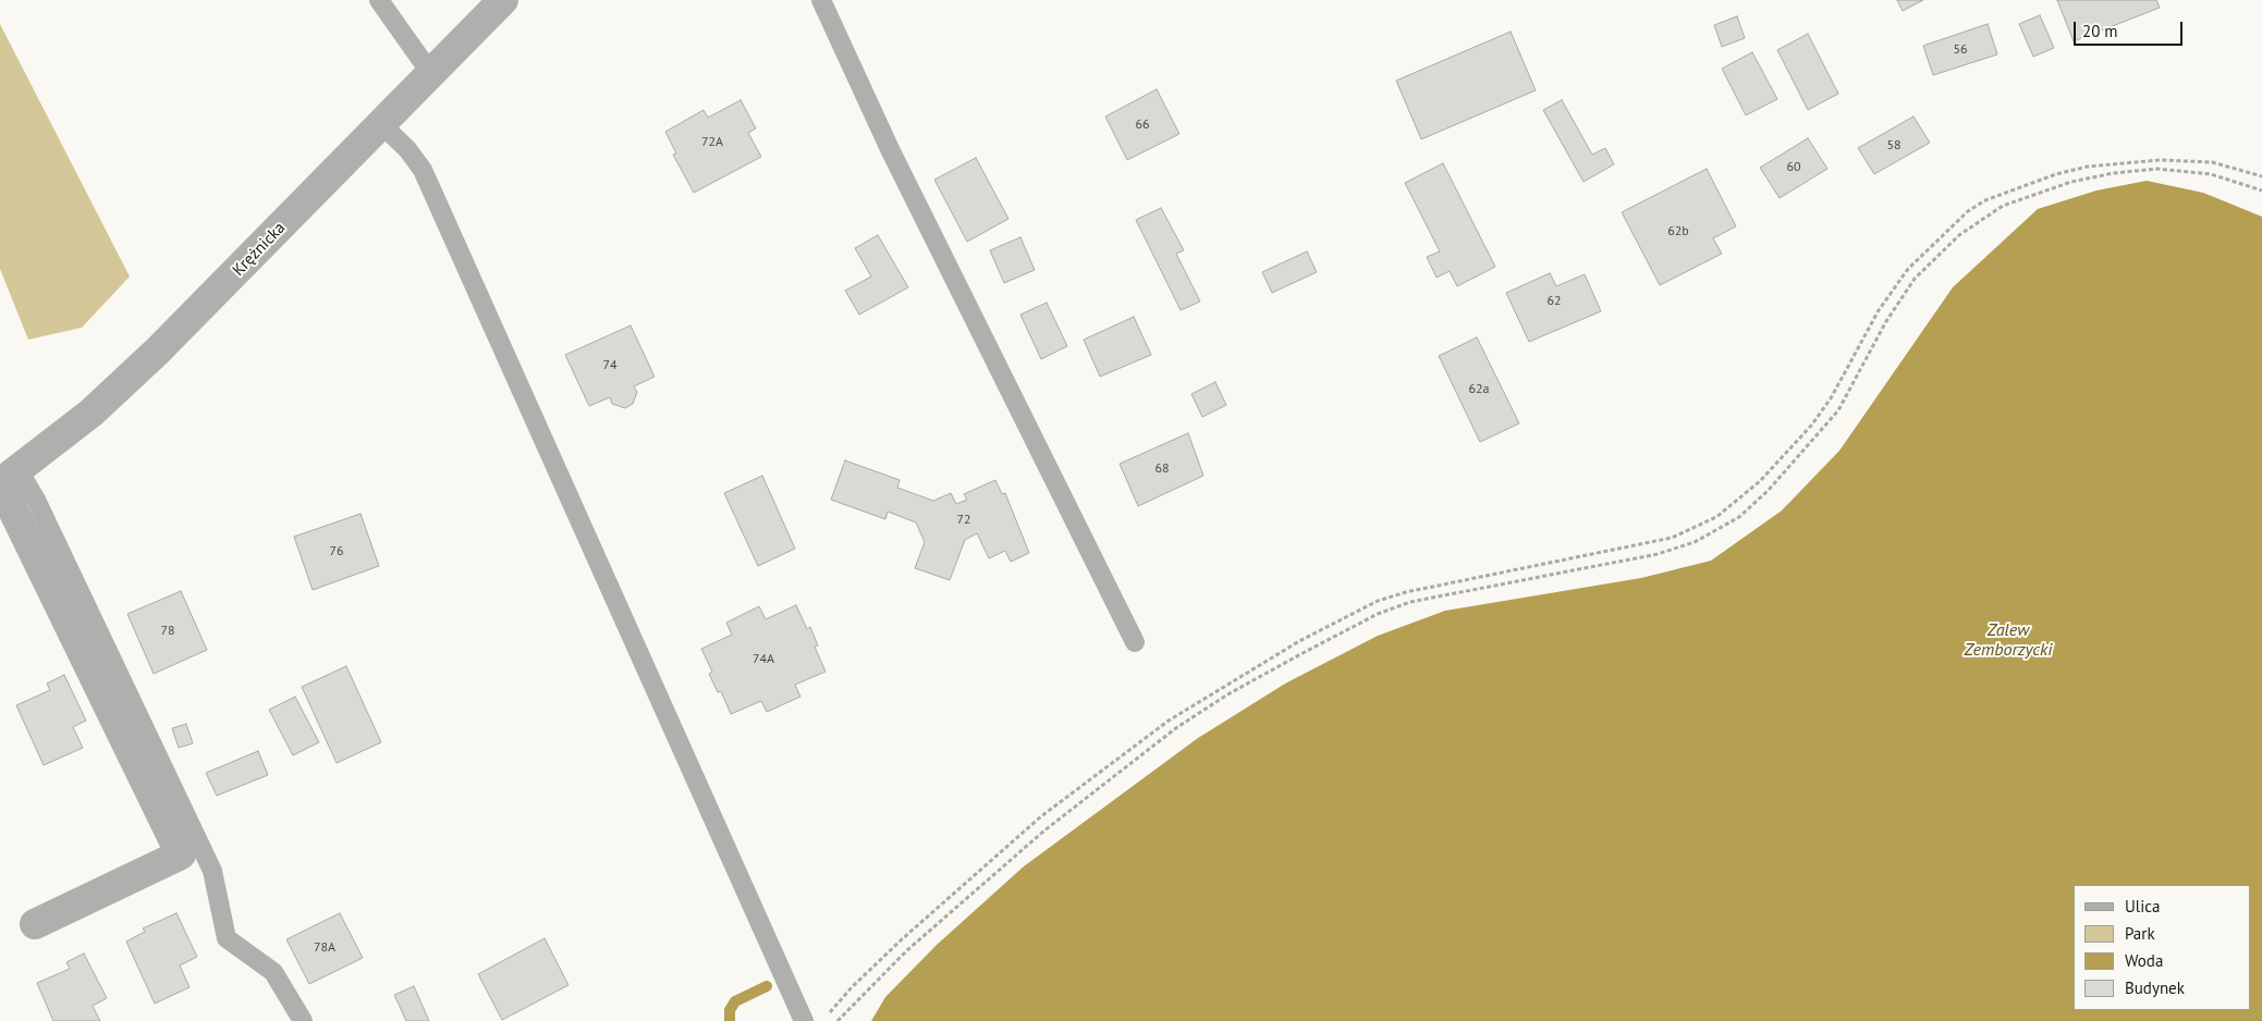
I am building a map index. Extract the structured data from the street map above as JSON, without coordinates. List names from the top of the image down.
{
  "streets": {
    "street": ["Krężnicka"]
  },
  "water": ["Zalew Zemborzycki"],
  "house_numbers": [
    "56",
    "66",
    "72A",
    "58",
    "60",
    "62b",
    "62",
    "74",
    "62a",
    "68",
    "72",
    "76",
    "78",
    "74A",
    "78A"
  ],
  "legend": [
    "Ulica",
    "Park",
    "Woda",
    "Budynek"
  ],
  "scale_bar": "20 m"
}
